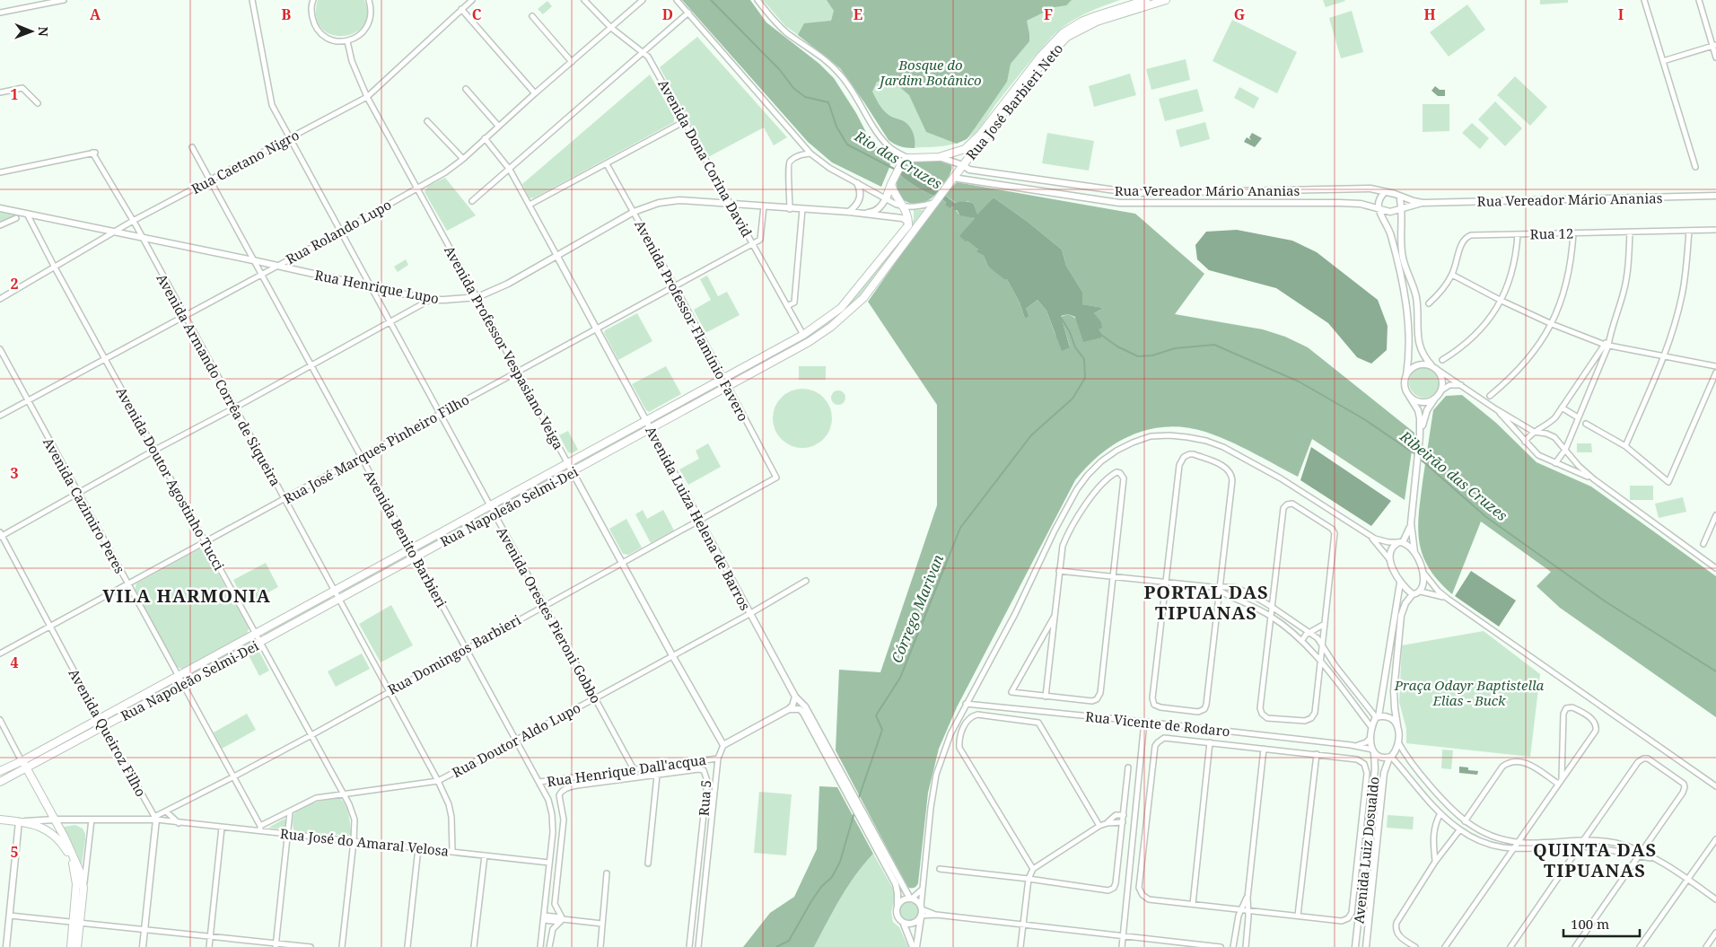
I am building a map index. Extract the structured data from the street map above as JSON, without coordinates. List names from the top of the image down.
{
  "streets": {
    "main road": ["Rua José Barbieri Neto", "Rua Napoleão Selmi-Dei", "Rua José do Amaral Velosa"],
    "street": [
      "Avenida Dona Corina David",
      "Rua Caetano Nigro",
      "Rua Vereador Mário Ananias",
      "Rua Rolando Lupo",
      "Rua 12",
      "Rua Henrique Lupo",
      "Avenida Professor Flamínio Favero",
      "Avenida Professor Vespasiano Veiga",
      "Avenida Armando Corrêa de Siqueira",
      "Rua José Marques Pinheiro Filho",
      "Avenida Doutor Agostinho Tucci",
      "Avenida Cazimiro Peres",
      "Avenida Luiza Helena de Barros",
      "Avenida Benito Barbieri",
      "Avenida Orestes Pieroni Gobbo",
      "Rua Domingos Barbieri",
      "Rua Vicente de Rodaro",
      "Avenida Queiroz Filho",
      "Rua Doutor Aldo Lupo",
      "Rua Henrique Dall'acqua",
      "Rua 5",
      "Avenida Luiz Dosualdo"
    ]
  },
  "crossings": [
    ["Rua José Barbieri Neto", "Rua Vereador Mário Ananias"],
    ["Rua José Barbieri Neto", "Rua Napoleão Selmi-Dei"],
    ["Avenida Dona Corina David", "Rua Rolando Lupo"],
    ["Avenida Dona Corina David", "Rua Henrique Lupo"],
    ["Avenida Dona Corina David", "Rua José Marques Pinheiro Filho"],
    ["Avenida Dona Corina David", "Rua Napoleão Selmi-Dei"],
    ["Rua Caetano Nigro", "Rua Henrique Lupo"],
    ["Rua Caetano Nigro", "Avenida Professor Vespasiano Veiga"],
    ["Rua Caetano Nigro", "Avenida Armando Corrêa de Siqueira"],
    ["Rua Caetano Nigro", "Avenida Doutor Agostinho Tucci"],
    ["Rua Caetano Nigro", "Avenida Benito Barbieri"],
    ["Rua Caetano Nigro", "Avenida Orestes Pieroni Gobbo"],
    ["Rua Vereador Mário Ananias", "Rua Napoleão Selmi-Dei"],
    ["Rua Rolando Lupo", "Rua Henrique Lupo"],
    ["Rua Rolando Lupo", "Avenida Professor Vespasiano Veiga"],
    ["Rua Rolando Lupo", "Avenida Armando Corrêa de Siqueira"],
    ["Rua Rolando Lupo", "Avenida Doutor Agostinho Tucci"],
    ["Rua Rolando Lupo", "Avenida Cazimiro Peres"],
    ["Rua Rolando Lupo", "Avenida Luiza Helena de Barros"],
    ["Rua Rolando Lupo", "Avenida Benito Barbieri"],
    ["Rua Rolando Lupo", "Avenida Orestes Pieroni Gobbo"],
    ["Rua Henrique Lupo", "Avenida Professor Flamínio Favero"],
    ["Rua Henrique Lupo", "Avenida Professor Vespasiano Veiga"],
    ["Rua Henrique Lupo", "Avenida Armando Corrêa de Siqueira"],
    ["Rua Henrique Lupo", "Avenida Doutor Agostinho Tucci"],
    ["Rua Henrique Lupo", "Rua Napoleão Selmi-Dei"],
    ["Rua Henrique Lupo", "Avenida Luiza Helena de Barros"],
    ["Rua Henrique Lupo", "Avenida Benito Barbieri"],
    ["Rua Henrique Lupo", "Avenida Orestes Pieroni Gobbo"],
    ["Avenida Professor Flamínio Favero", "Rua José Marques Pinheiro Filho"],
    ["Avenida Professor Flamínio Favero", "Rua Napoleão Selmi-Dei"],
    ["Avenida Professor Flamínio Favero", "Rua Domingos Barbieri"],
    ["Avenida Professor Vespasiano Veiga", "Rua José Marques Pinheiro Filho"],
    ["Avenida Professor Vespasiano Veiga", "Rua Napoleão Selmi-Dei"],
    ["Avenida Professor Vespasiano Veiga", "Rua Domingos Barbieri"],
    ["Avenida Professor Vespasiano Veiga", "Rua Doutor Aldo Lupo"],
    ["Avenida Professor Vespasiano Veiga", "Rua Henrique Dall'acqua"],
    ["Avenida Armando Corrêa de Siqueira", "Rua José Marques Pinheiro Filho"],
    ["Avenida Armando Corrêa de Siqueira", "Rua Napoleão Selmi-Dei"],
    ["Avenida Armando Corrêa de Siqueira", "Rua Domingos Barbieri"],
    ["Avenida Armando Corrêa de Siqueira", "Rua Doutor Aldo Lupo"],
    ["Avenida Armando Corrêa de Siqueira", "Rua José do Amaral Velosa"],
    ["Rua José Marques Pinheiro Filho", "Avenida Doutor Agostinho Tucci"],
    ["Rua José Marques Pinheiro Filho", "Avenida Cazimiro Peres"],
    ["Rua José Marques Pinheiro Filho", "Avenida Luiza Helena de Barros"],
    ["Rua José Marques Pinheiro Filho", "Avenida Benito Barbieri"],
    ["Rua José Marques Pinheiro Filho", "Avenida Orestes Pieroni Gobbo"],
    ["Rua José Marques Pinheiro Filho", "Avenida Queiroz Filho"],
    ["Avenida Doutor Agostinho Tucci", "Rua Napoleão Selmi-Dei"],
    ["Avenida Doutor Agostinho Tucci", "Rua Domingos Barbieri"],
    ["Avenida Doutor Agostinho Tucci", "Rua Doutor Aldo Lupo"],
    ["Avenida Doutor Agostinho Tucci", "Rua José do Amaral Velosa"],
    ["Avenida Cazimiro Peres", "Rua Napoleão Selmi-Dei"],
    ["Avenida Cazimiro Peres", "Rua Domingos Barbieri"],
    ["Avenida Cazimiro Peres", "Rua Doutor Aldo Lupo"],
    ["Avenida Cazimiro Peres", "Rua José do Amaral Velosa"],
    ["Rua Napoleão Selmi-Dei", "Avenida Luiza Helena de Barros"],
    ["Rua Napoleão Selmi-Dei", "Avenida Benito Barbieri"],
    ["Rua Napoleão Selmi-Dei", "Avenida Orestes Pieroni Gobbo"],
    ["Rua Napoleão Selmi-Dei", "Avenida Queiroz Filho"],
    ["Avenida Luiza Helena de Barros", "Rua Domingos Barbieri"],
    ["Avenida Luiza Helena de Barros", "Rua Doutor Aldo Lupo"],
    ["Avenida Benito Barbieri", "Rua Domingos Barbieri"],
    ["Avenida Benito Barbieri", "Rua Doutor Aldo Lupo"],
    ["Avenida Benito Barbieri", "Rua Henrique Dall'acqua"],
    ["Avenida Benito Barbieri", "Rua José do Amaral Velosa"],
    ["Avenida Orestes Pieroni Gobbo", "Rua Domingos Barbieri"],
    ["Avenida Orestes Pieroni Gobbo", "Rua Doutor Aldo Lupo"],
    ["Avenida Orestes Pieroni Gobbo", "Rua Henrique Dall'acqua"],
    ["Rua Domingos Barbieri", "Avenida Queiroz Filho"],
    ["Rua Domingos Barbieri", "Rua José do Amaral Velosa"],
    ["Rua Vicente de Rodaro", "Avenida Luiz Dosualdo"],
    ["Avenida Queiroz Filho", "Rua José do Amaral Velosa"],
    ["Rua Doutor Aldo Lupo", "Rua José do Amaral Velosa"]
  ],
  "districts": ["PORTAL DAS TIPUANAS", "VILA HARMONIA", "QUINTA DAS TIPUANAS"],
  "water": ["Rio das Cruzes", "Ribeirão das Cruzes", "Córrego Marivan"],
  "parks": ["Bosque do Jardim Botânico", "Praça Odayr Baptistella Elias - Buck"],
  "scale_bar": "100 m",
  "north": "right",
  "grid": {
    "columns": [
      "A",
      "B",
      "C",
      "D",
      "E",
      "F",
      "G",
      "H",
      "I"
    ],
    "rows": [
      "1",
      "2",
      "3",
      "4",
      "5"
    ]
  }
}
